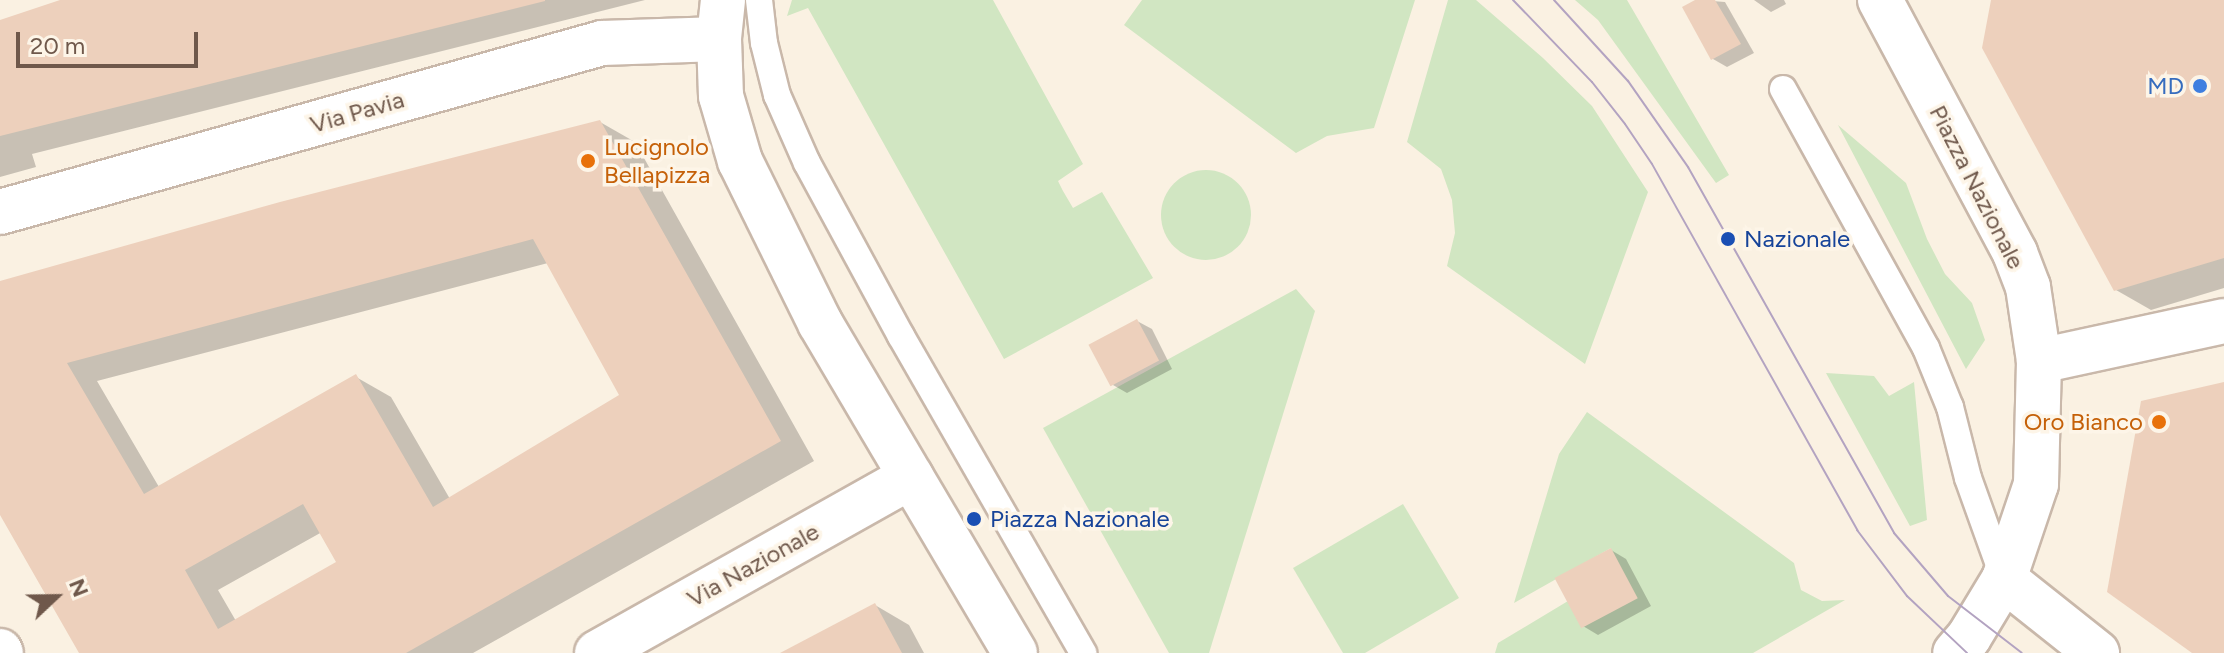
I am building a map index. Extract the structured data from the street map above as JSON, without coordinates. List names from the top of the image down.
{
  "streets": {
    "main road": ["Via Pavia", "Piazza Nazionale", "Via Nazionale"]
  },
  "places": [
    "MD",
    "Lucignolo Bellapizza",
    "Nazionale",
    "Oro Bianco",
    "Piazza Nazionale"
  ],
  "scale_bar": "20 m",
  "north": "right"
}
